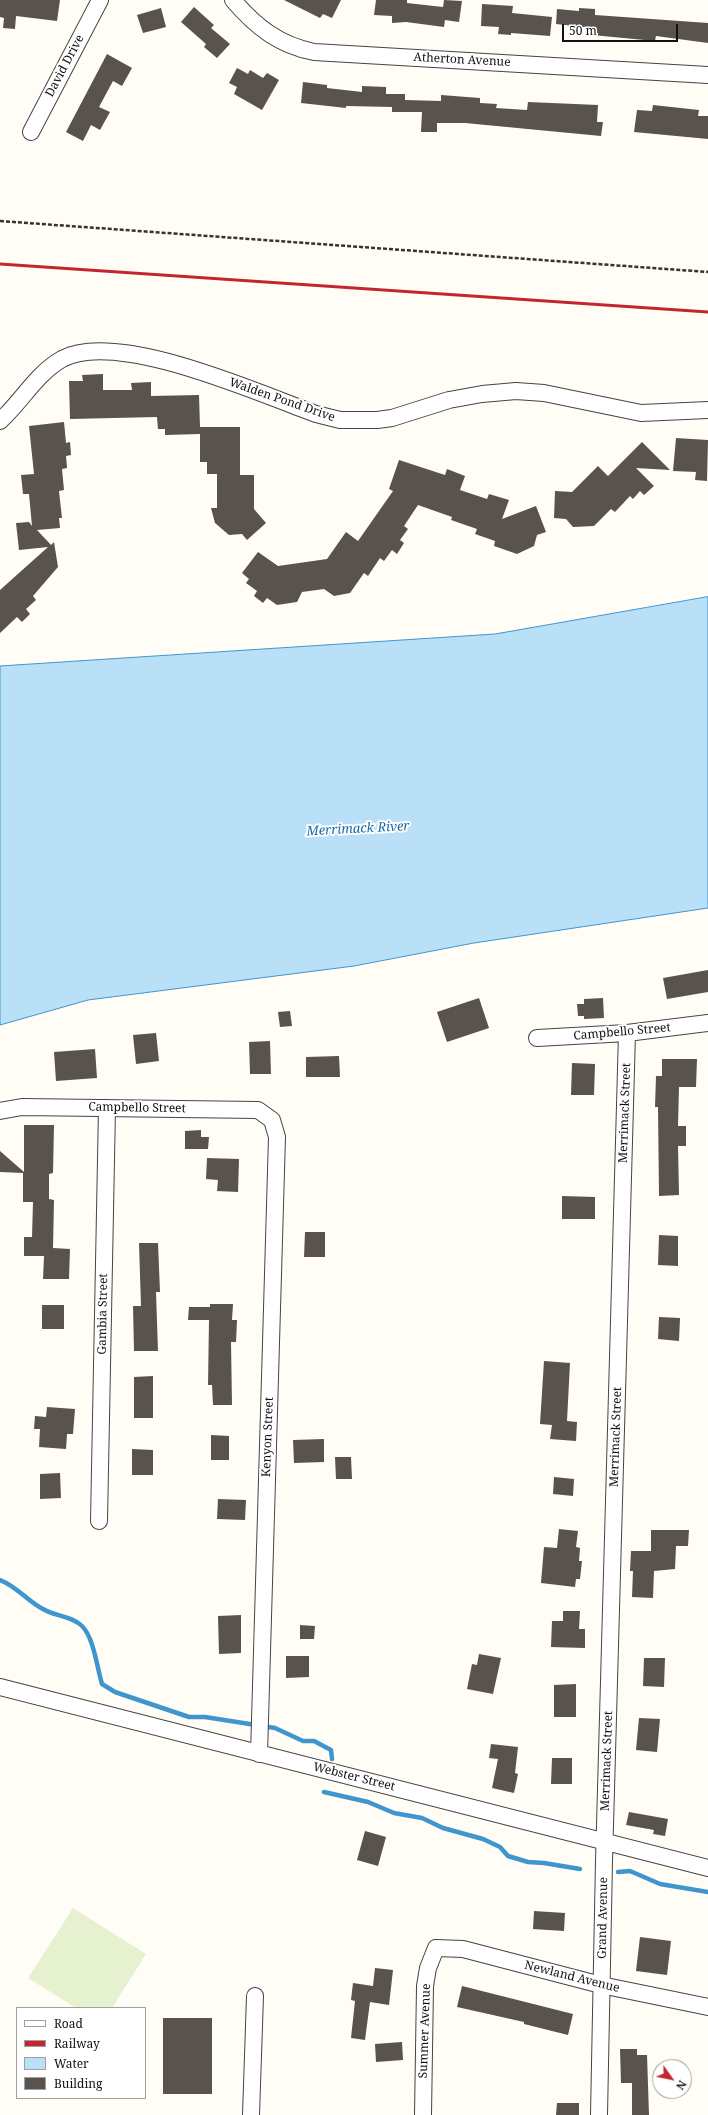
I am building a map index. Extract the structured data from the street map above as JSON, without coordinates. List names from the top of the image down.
{
  "streets": {
    "street": [
      "Atherton Avenue",
      "David Drive",
      "Walden Pond Drive",
      "Campbello Street",
      "Merrimack Street",
      "Gambia Street",
      "Kenyon Street",
      "Webster Street",
      "Grand Avenue",
      "Newland Avenue",
      "Summer Avenue"
    ]
  },
  "crossings": [
    ["Campbello Street", "Merrimack Street"],
    ["Campbello Street", "Gambia Street"],
    ["Campbello Street", "Kenyon Street"],
    ["Merrimack Street", "Webster Street"],
    ["Merrimack Street", "Grand Avenue"],
    ["Kenyon Street", "Webster Street"],
    ["Webster Street", "Grand Avenue"],
    ["Grand Avenue", "Newland Avenue"],
    ["Newland Avenue", "Summer Avenue"]
  ],
  "water": ["Merrimack River"],
  "legend": [
    "Road",
    "Railway",
    "Water",
    "Building"
  ],
  "scale_bar": "50 m",
  "north": "bottom right"
}
